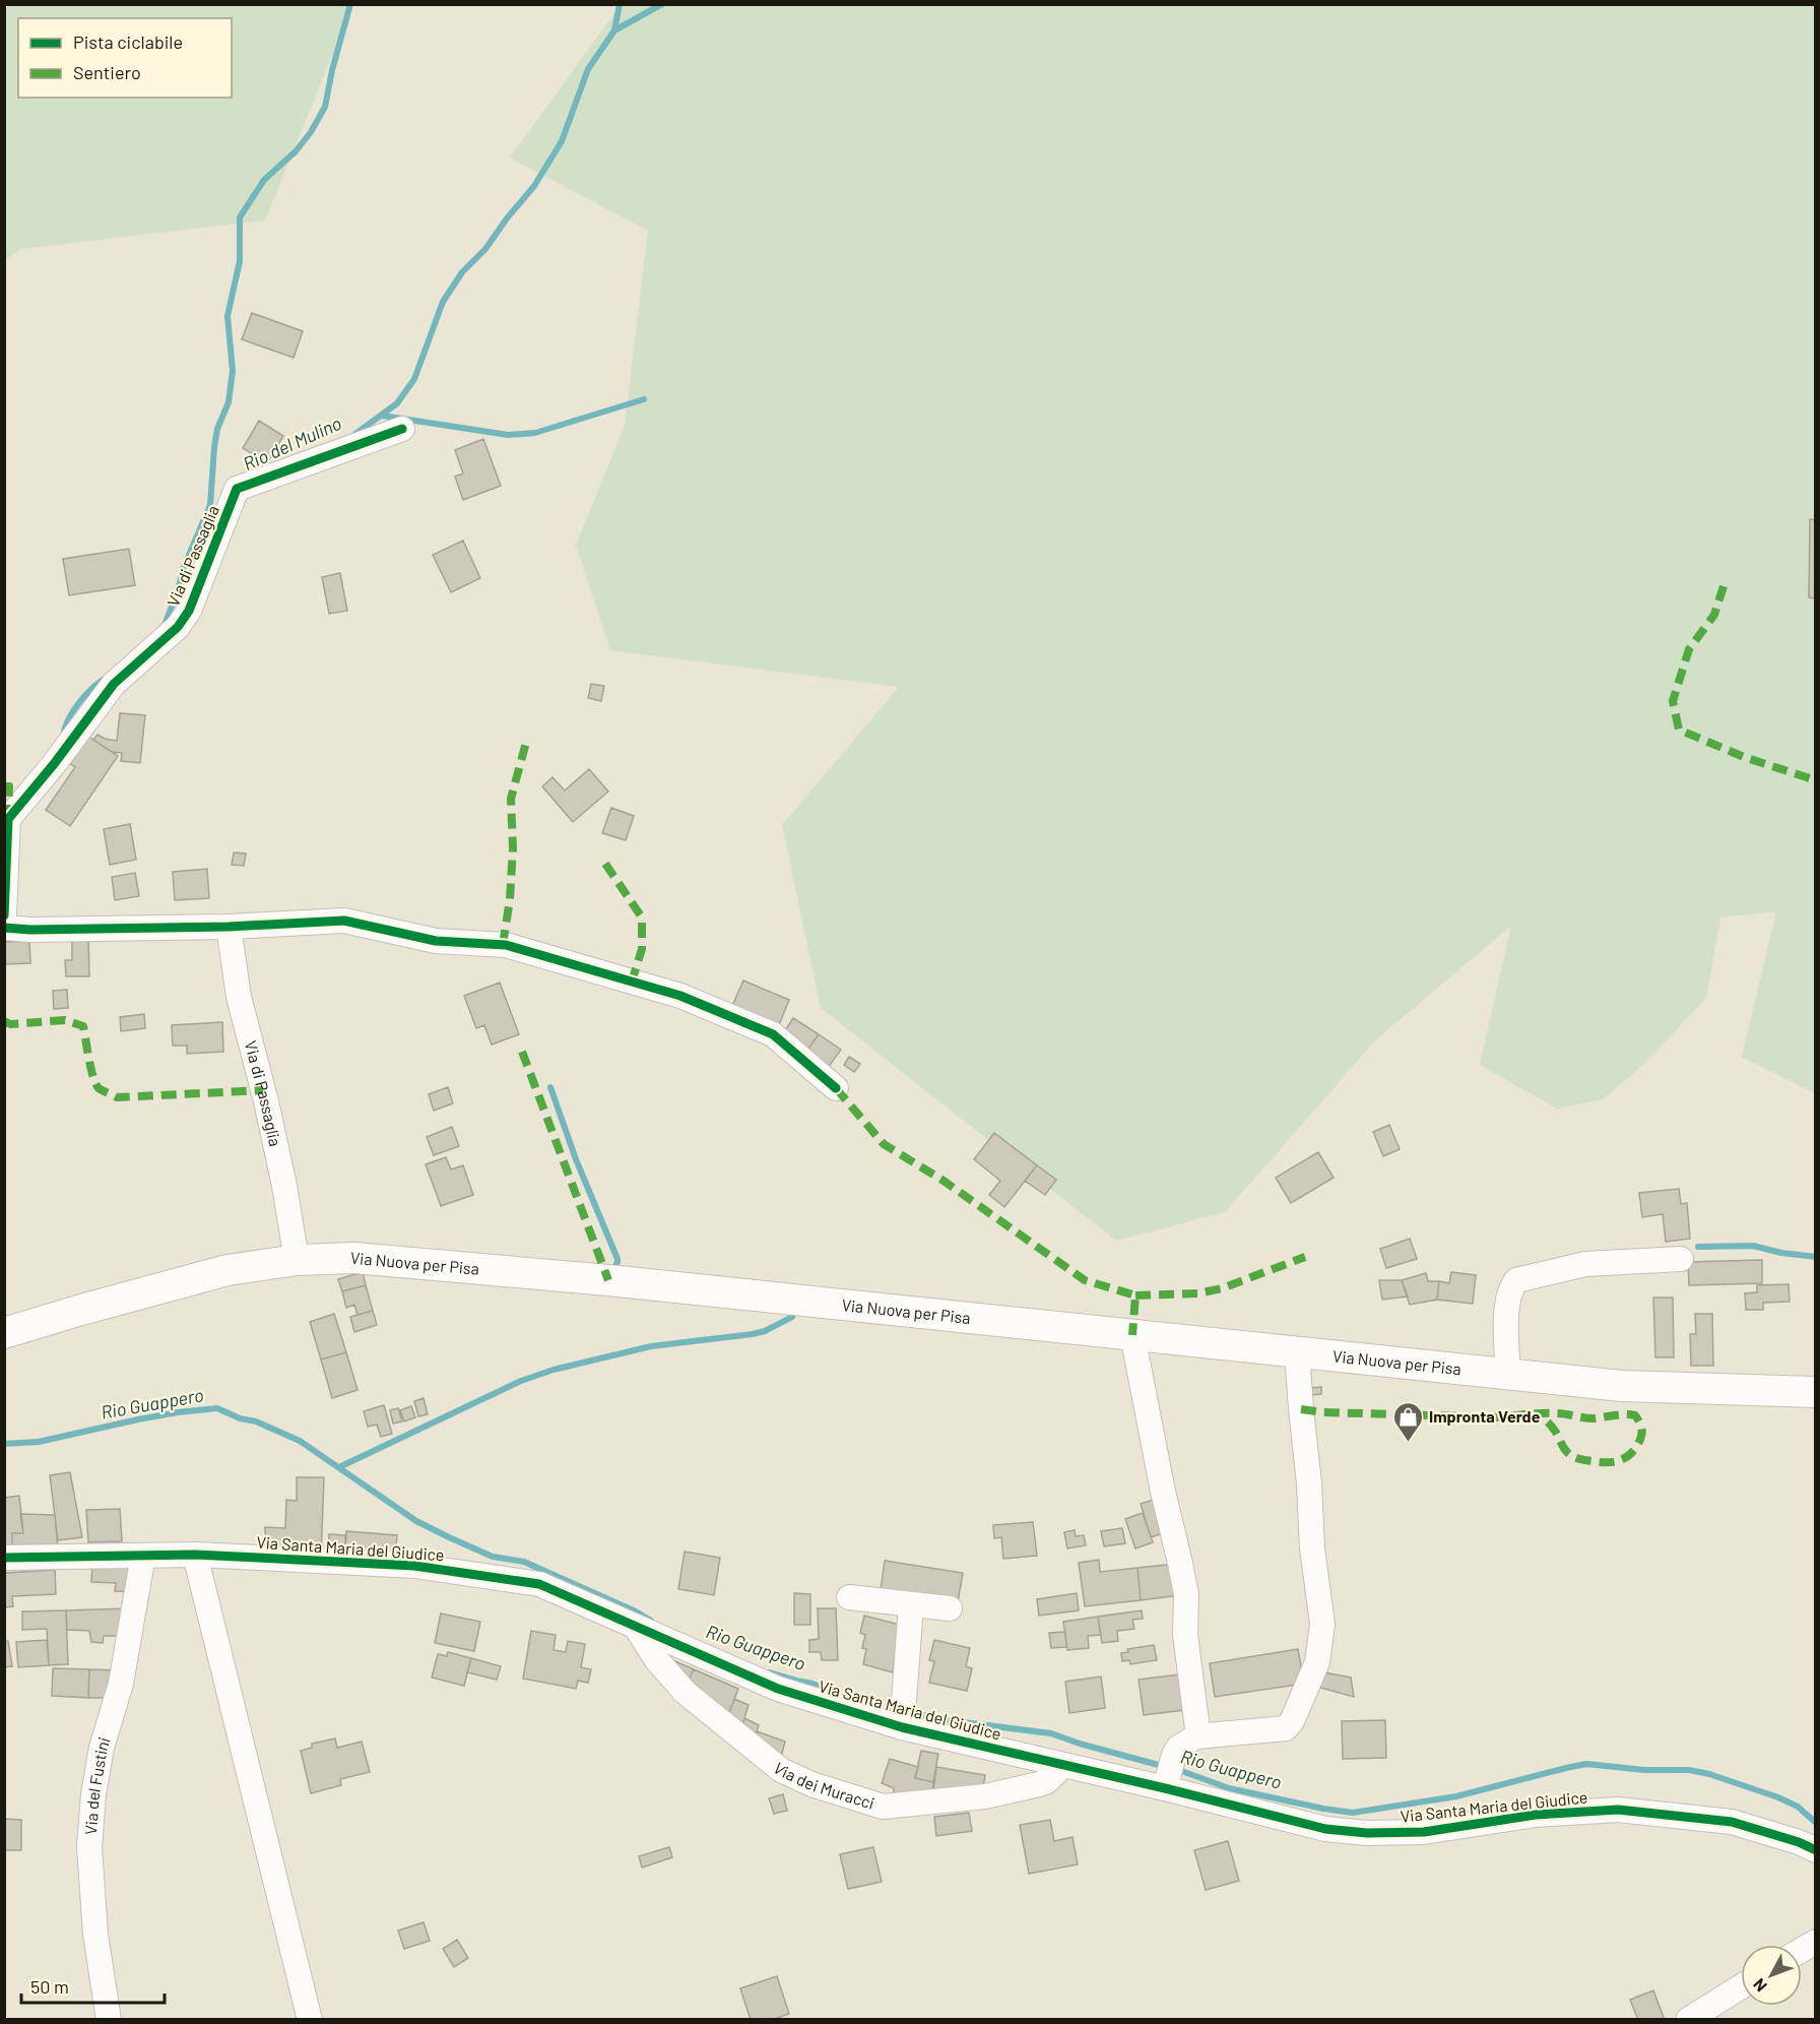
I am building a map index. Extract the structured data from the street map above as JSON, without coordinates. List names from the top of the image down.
{
  "streets": {
    "main road": ["Via Nuova per Pisa"],
    "street": [
      "Via di Passaglia",
      "Via Santa Maria del Giudice",
      "Via dei Muracci",
      "Via del Fustini"
    ]
  },
  "crossings": [
    ["Via di Passaglia", "Via Nuova per Pisa"],
    ["Via Santa Maria del Giudice", "Via dei Muracci"],
    ["Via Santa Maria del Giudice", "Via del Fustini"]
  ],
  "water": ["Rio del Mulino", "Rio Guappero"],
  "places": {
    "shop": ["Impronta Verde"]
  },
  "legend": ["Pista ciclabile", "Sentiero"],
  "scale_bar": "50 m",
  "north": "bottom left"
}
